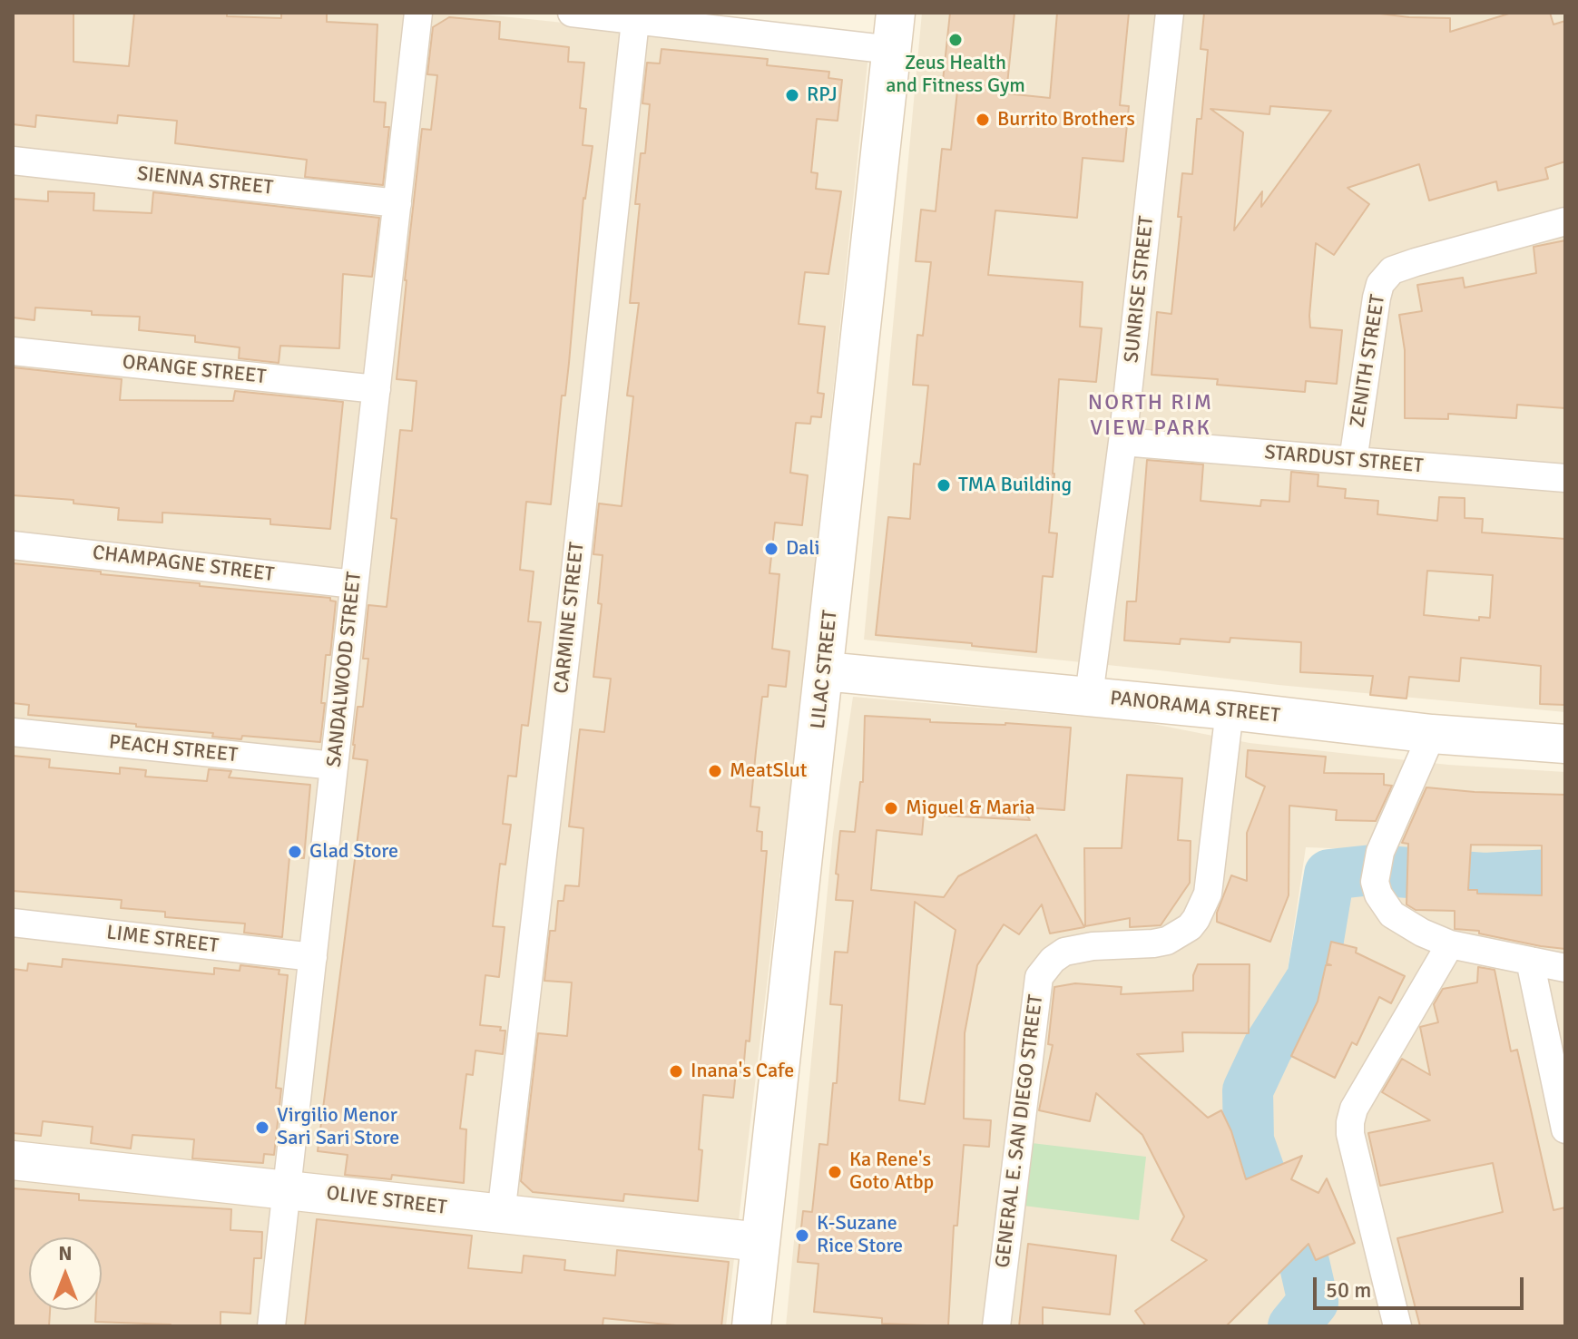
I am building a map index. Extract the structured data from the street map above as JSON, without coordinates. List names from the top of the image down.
{
  "streets": {
    "street": [
      "SIENNA STREET",
      "SUNRISE STREET",
      "ZENITH STREET",
      "ORANGE STREET",
      "STARDUST STREET",
      "CHAMPAGNE STREET",
      "CARMINE STREET",
      "SANDALWOOD STREET",
      "LILAC STREET",
      "PANORAMA STREET",
      "PEACH STREET",
      "LIME STREET",
      "GENERAL E. SAN DIEGO STREET",
      "OLIVE STREET"
    ]
  },
  "crossings": [
    ["SIENNA STREET", "SANDALWOOD STREET"],
    ["SUNRISE STREET", "STARDUST STREET"],
    ["SUNRISE STREET", "PANORAMA STREET"],
    ["ZENITH STREET", "STARDUST STREET"],
    ["ORANGE STREET", "SANDALWOOD STREET"],
    ["CHAMPAGNE STREET", "SANDALWOOD STREET"],
    ["CARMINE STREET", "OLIVE STREET"],
    ["SANDALWOOD STREET", "PEACH STREET"],
    ["SANDALWOOD STREET", "LIME STREET"],
    ["SANDALWOOD STREET", "OLIVE STREET"],
    ["LILAC STREET", "PANORAMA STREET"],
    ["LILAC STREET", "OLIVE STREET"],
    ["PANORAMA STREET", "GENERAL E. SAN DIEGO STREET"]
  ],
  "districts": ["NORTH RIM VIEW PARK"],
  "places": [
    "Zeus Health and Fitness Gym",
    "RPJ",
    "Burrito Brothers",
    "TMA Building",
    "Dali",
    "MeatSlut",
    "Miguel & Maria",
    "Glad Store",
    "Inana's Cafe",
    "Virgilio Menor Sari Sari Store",
    "Ka Rene's Goto Atbp",
    "K-Suzane Rice Store"
  ],
  "scale_bar": "50 m",
  "north": "top"
}
